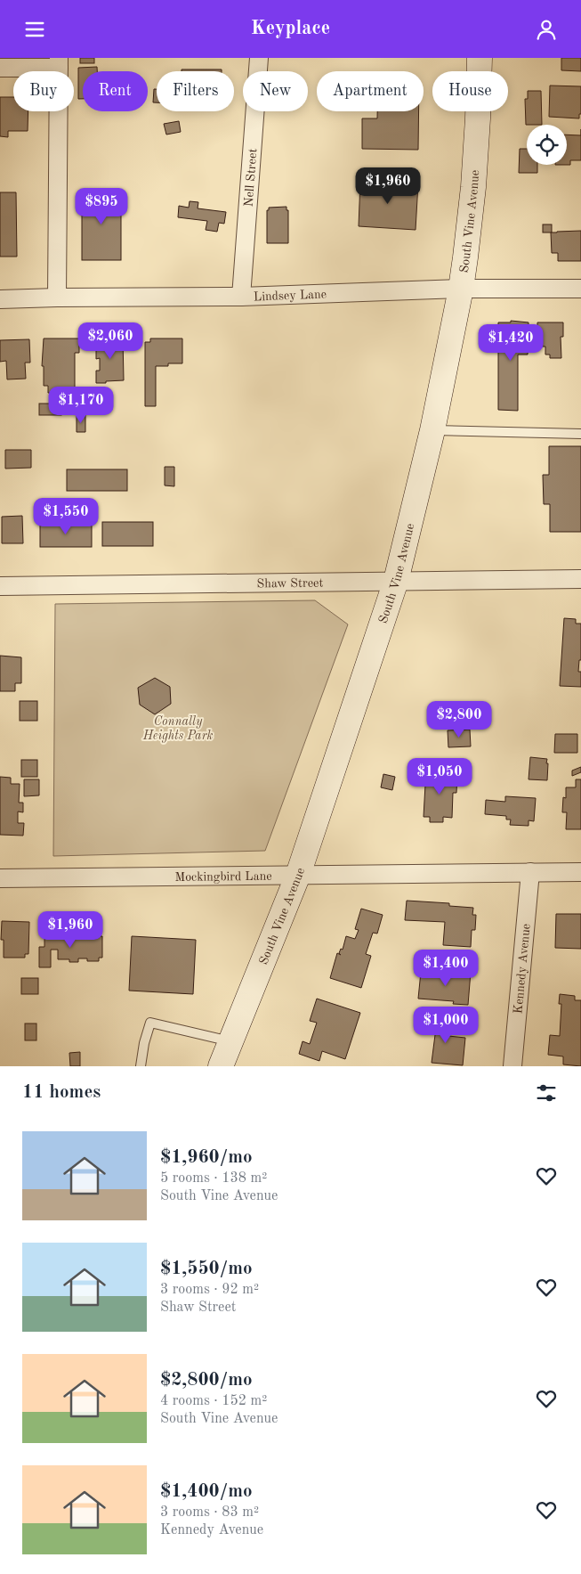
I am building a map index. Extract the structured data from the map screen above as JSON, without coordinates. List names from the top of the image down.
{
  "streets": {
    "main road": ["South Vine Avenue"],
    "street": [
      "Nell Street",
      "Lindsey Lane",
      "Shaw Street",
      "Mockingbird Lane",
      "Kennedy Avenue"
    ]
  },
  "crossings": [
    ["Nell Street", "Lindsey Lane"],
    ["South Vine Avenue", "Lindsey Lane"],
    ["South Vine Avenue", "Shaw Street"],
    ["South Vine Avenue", "Mockingbird Lane"],
    ["Mockingbird Lane", "Kennedy Avenue"]
  ],
  "parks": ["Connally Heights Park"],
  "page": {
    "header": "Keyplace",
    "chip": [
      "Buy",
      "Rent",
      "Filters",
      "New",
      "Apartment",
      "House"
    ],
    "price": [
      "$1,960",
      "$895",
      "$2,060",
      "$1,420",
      "$1,170",
      "$1,550",
      "$2,800",
      "$1,050",
      "$1,960",
      "$1,400",
      "$1,000"
    ],
    "heading": "11 homes",
    "list": [
      {
        "name": "$1,960/mo",
        "note": "5 rooms · 138 m² · South Vine Avenue"
      },
      {
        "name": "$1,550/mo",
        "note": "3 rooms · 92 m² · Shaw Street"
      },
      {
        "name": "$2,800/mo",
        "note": "4 rooms · 152 m² · South Vine Avenue"
      },
      {
        "name": "$1,400/mo",
        "note": "3 rooms · 83 m² · Kennedy Avenue"
      }
    ]
  }
}
